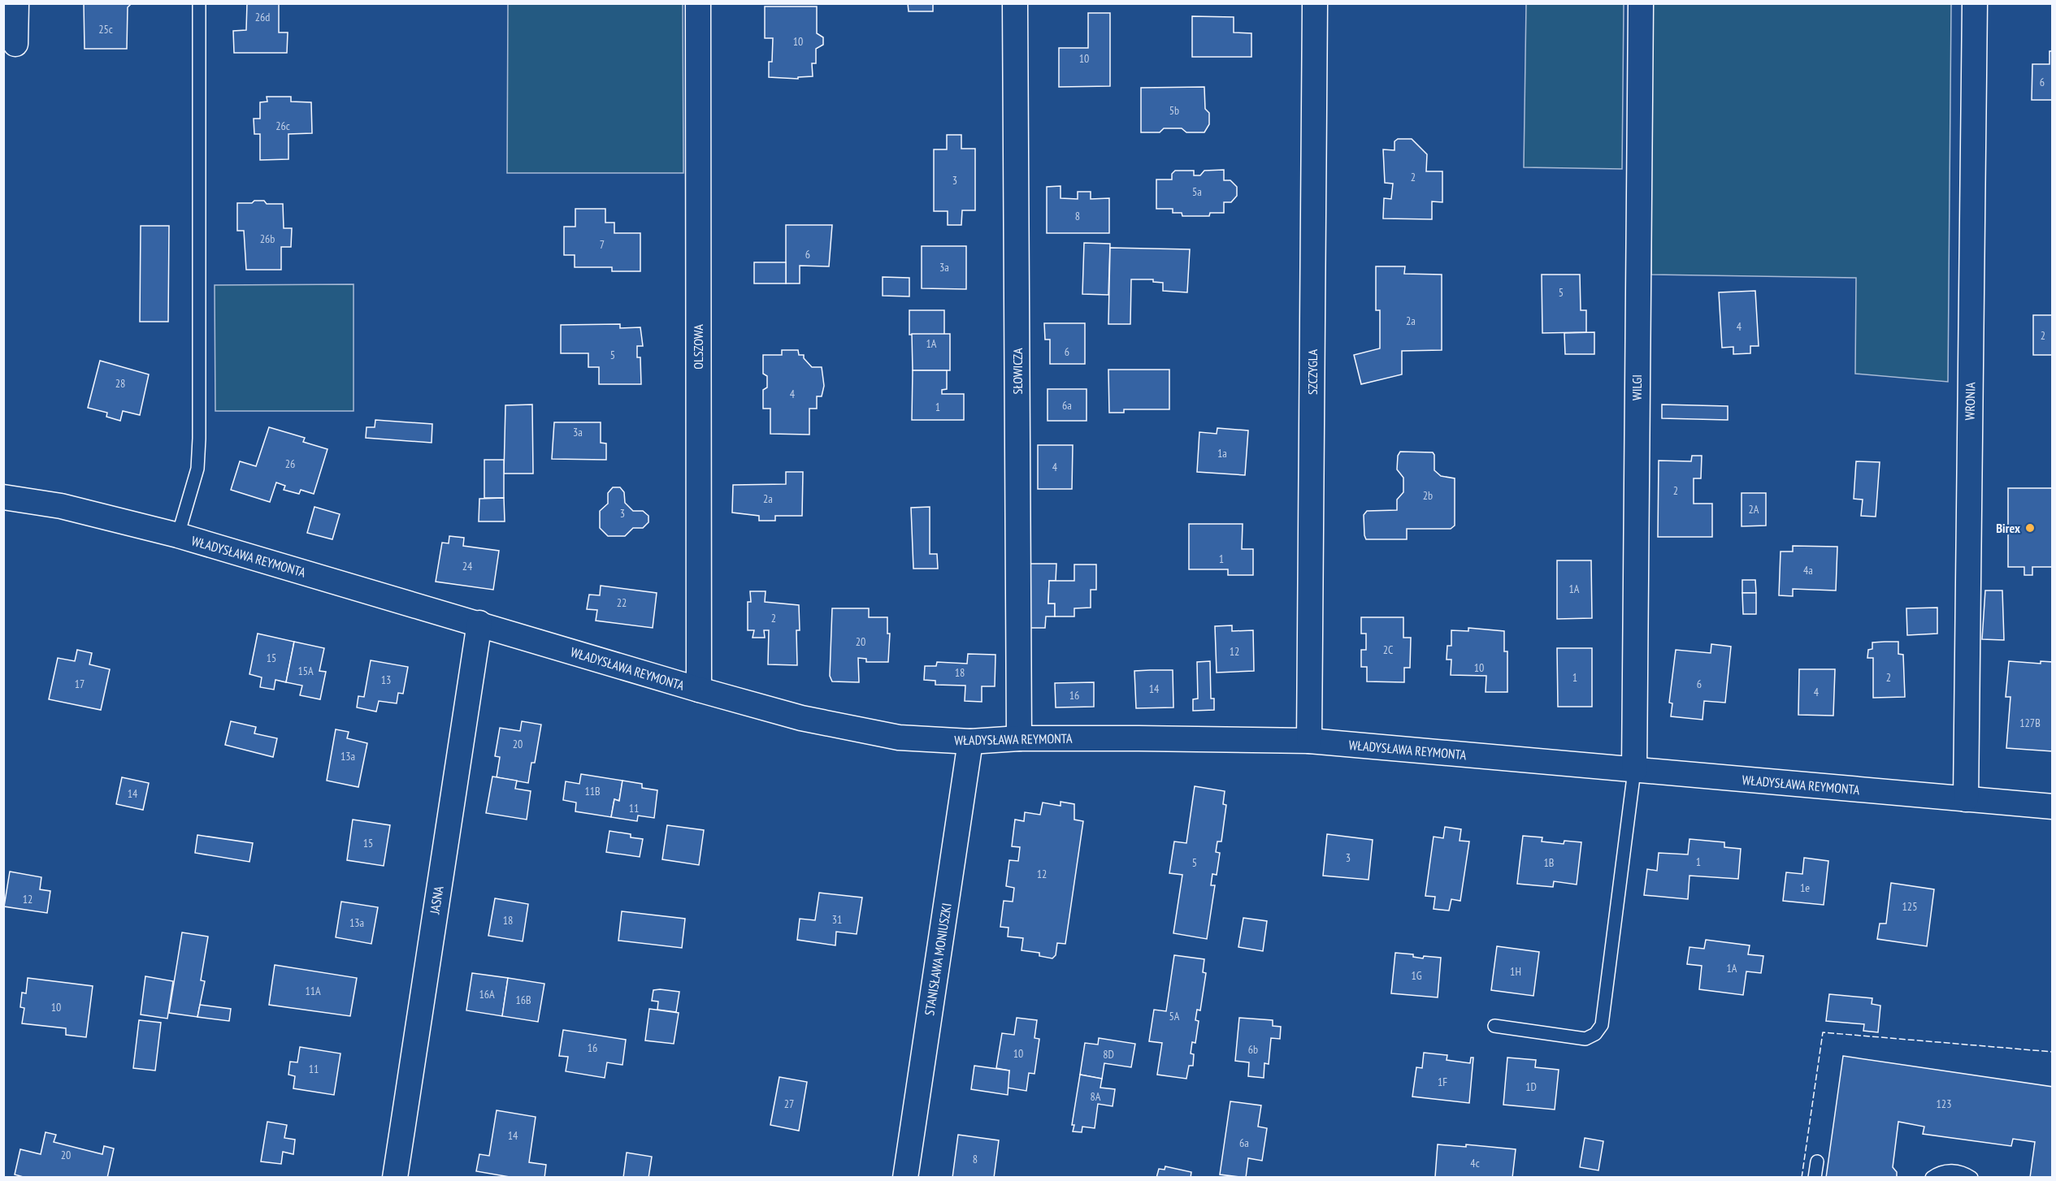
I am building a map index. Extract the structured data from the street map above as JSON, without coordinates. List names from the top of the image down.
{
  "streets": {
    "street": [
      "OLSZOWA",
      "SŁOWICZA",
      "SZCZYGLA",
      "WILGI",
      "WRONIA",
      "WŁADYSŁAWA REYMONTA",
      "JASNA",
      "STANISŁAWA MONIUSZKI"
    ]
  },
  "crossings": [
    ["OLSZOWA", "WŁADYSŁAWA REYMONTA"],
    ["SŁOWICZA", "WŁADYSŁAWA REYMONTA"],
    ["SZCZYGLA", "WŁADYSŁAWA REYMONTA"],
    ["WILGI", "WŁADYSŁAWA REYMONTA"],
    ["WRONIA", "WŁADYSŁAWA REYMONTA"],
    ["WŁADYSŁAWA REYMONTA", "JASNA"],
    ["WŁADYSŁAWA REYMONTA", "STANISŁAWA MONIUSZKI"]
  ],
  "places": ["Birex"],
  "house_numbers": [
    "26d",
    "25c",
    "10",
    "10",
    "6",
    "5b",
    "26c",
    "2",
    "3",
    "5a",
    "8",
    "26b",
    "7",
    "6",
    "3a",
    "5",
    "2a",
    "4",
    "2",
    "1A",
    "6",
    "5",
    "28",
    "4",
    "6a",
    "1",
    "3a",
    "1a",
    "26",
    "4",
    "2",
    "2b",
    "2a",
    "2A",
    "3",
    "1",
    "24",
    "4a",
    "1A",
    "22",
    "2",
    "20",
    "2C",
    "12",
    "15",
    "10",
    "15A",
    "18",
    "1",
    "2",
    "13",
    "17",
    "6",
    "14",
    "4",
    "16",
    "127B",
    "20",
    "13a",
    "11B",
    "14",
    "11",
    "15",
    "3",
    "1",
    "5",
    "1B",
    "12",
    "1e",
    "12",
    "125",
    "31",
    "18",
    "13a",
    "1A",
    "1H",
    "1G",
    "11A",
    "16A",
    "16B",
    "10",
    "5A",
    "16",
    "6b",
    "10",
    "8D",
    "11",
    "1F",
    "1D",
    "8A",
    "27",
    "123",
    "14",
    "6a",
    "20",
    "8",
    "4c"
  ]
}
